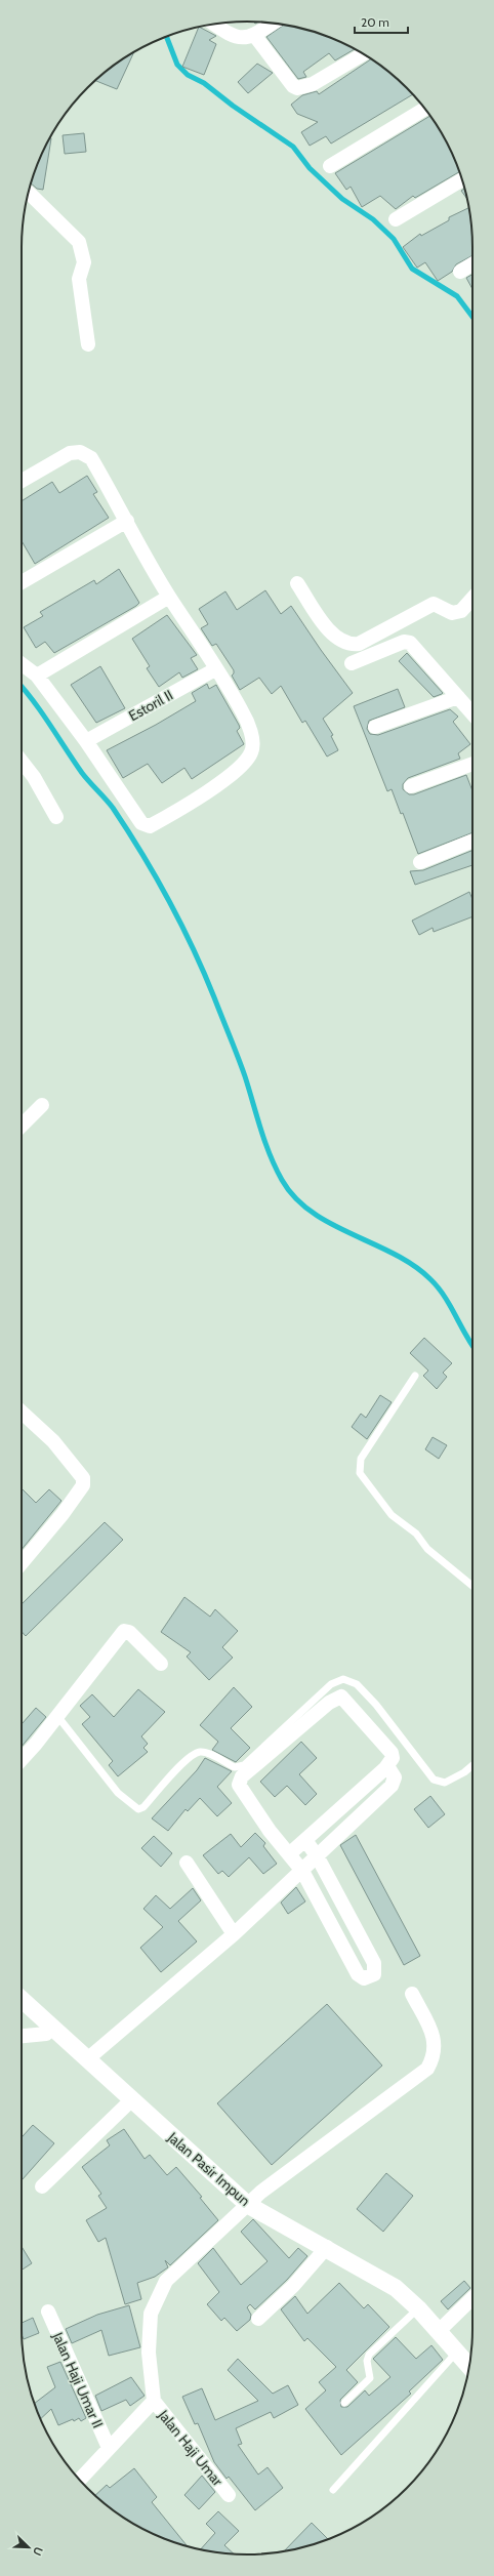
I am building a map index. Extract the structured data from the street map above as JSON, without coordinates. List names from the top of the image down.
{
  "streets": {
    "street": [
      "Estoril II",
      "Jalan Pasir Impun",
      "Jalan Haji Umar II",
      "Jalan Haji Umar"
    ]
  },
  "crossings": [
    ["Jalan Pasir Impun", "Jalan Haji Umar"],
    ["Jalan Haji Umar II", "Jalan Haji Umar"]
  ],
  "scale_bar": "20 m",
  "north": "bottom right"
}
